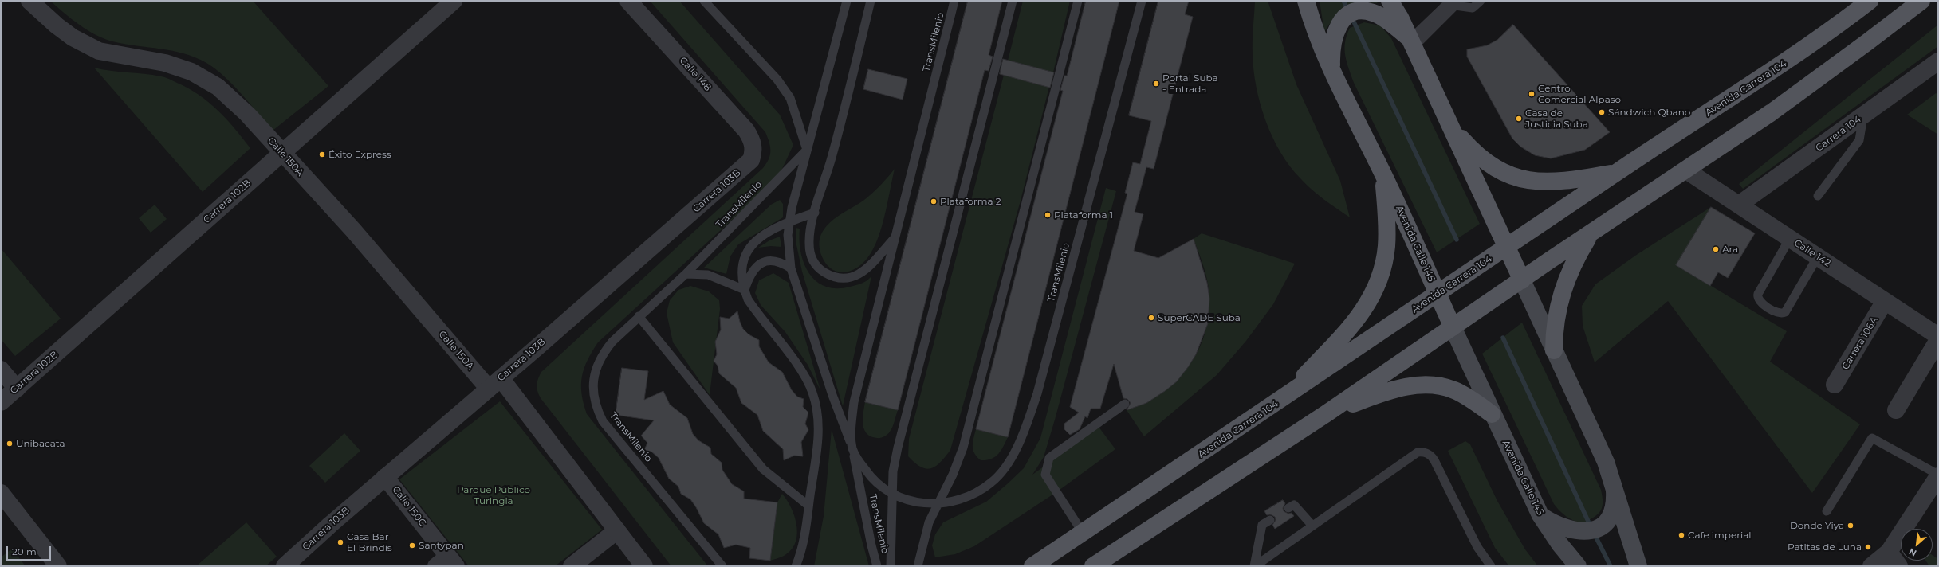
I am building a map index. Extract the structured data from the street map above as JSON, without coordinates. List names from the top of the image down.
{
  "streets": {
    "main road": ["Avenida Carrera 104", "Avenida Calle 145"],
    "street": [
      "Calle 148",
      "Carrera 104",
      "Calle 150A",
      "Carrera 103B",
      "Carrera 102B",
      "Calle 142",
      "Carrera 106A",
      "Calle 150C"
    ],
    "lane": ["TransMilenio"]
  },
  "crossings": [
    ["Calle 148", "Carrera 103B"],
    ["Avenida Carrera 104", "Avenida Calle 145"],
    ["Carrera 104", "Calle 142"],
    ["Calle 150A", "Carrera 103B"],
    ["Calle 150A", "Carrera 102B"],
    ["Carrera 103B", "Calle 150C"],
    ["Calle 142", "Carrera 106A"]
  ],
  "parks": ["Parque Público Turingia"],
  "places": [
    "Portal Suba - Entrada",
    "Centro Comercial Alpaso",
    "Sándwich Qbano",
    "Casa de Justicia Suba",
    "Éxito Express",
    "Plataforma 2",
    "Plataforma 1",
    "Ara",
    "SuperCADE Suba",
    "Unibacata",
    "Donde Yiya",
    "Cafe imperial",
    "Casa Bar El Brindis",
    "Santypan",
    "Patitas de Luna"
  ],
  "scale_bar": "20 m",
  "north": "bottom left"
}
